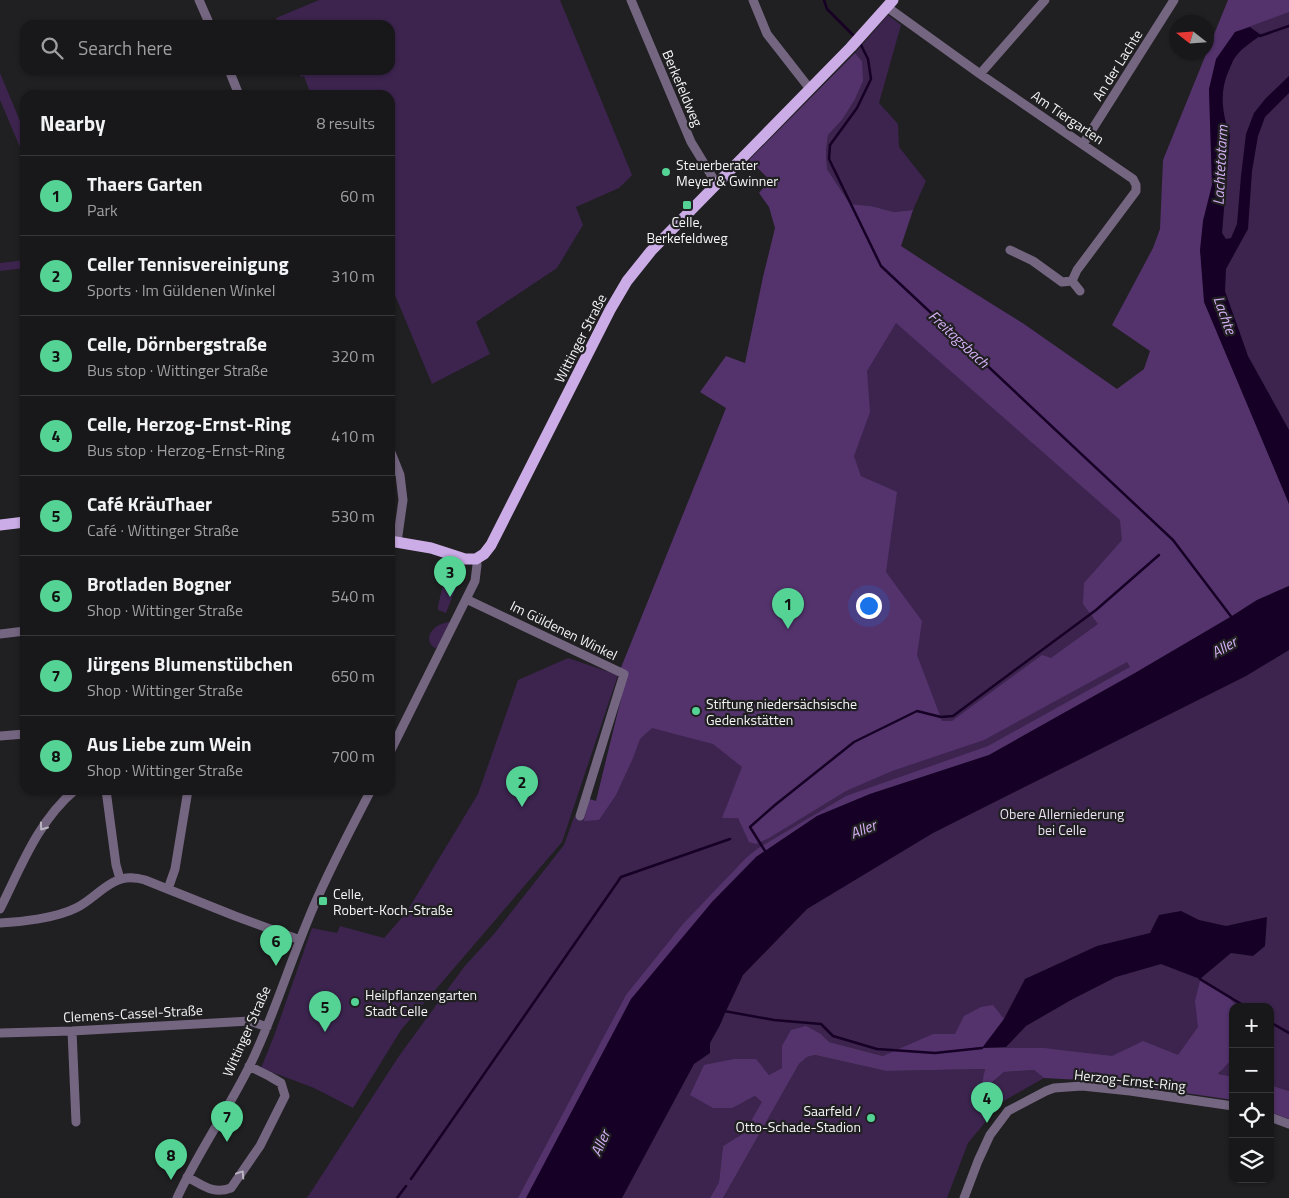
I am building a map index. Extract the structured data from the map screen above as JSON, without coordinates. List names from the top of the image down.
{
  "streets": {
    "main road": ["Wittinger Straße"],
    "street": [
      "An der Lachte",
      "Berkefeldweg",
      "Am Tiergarten",
      "Im Güldenen Winkel",
      "Clemens-Cassel-Straße",
      "Herzog-Ernst-Ring"
    ]
  },
  "crossings": [
    ["An der Lachte", "Am Tiergarten"],
    ["Berkefeldweg", "Wittinger Straße"],
    ["Am Tiergarten", "Wittinger Straße"],
    ["Wittinger Straße", "Clemens-Cassel-Straße"]
  ],
  "water": [
    "Lachtetotarm",
    "Lachte",
    "Freitagsbach",
    "Aller"
  ],
  "parks": ["Obere Allerniederung bei Celle"],
  "places": {
    "other": [
      "Steuerberater Meyer & Gwinner",
      "Stiftung niedersächsische Gedenkstätten",
      "Heilpflanzengarten Stadt Celle",
      "Saarfeld / Otto-Schade-Stadion"
    ],
    "transit": ["Celle, Berkefeldweg", "Celle, Robert-Koch-Straße"]
  },
  "north": "left",
  "page": {
    "search": "Search here",
    "heading": ["Nearby", "8 results"],
    "list": [
      {
        "mark": "1",
        "name": "Thaers Garten",
        "note": "Park",
        "value": "60 m"
      },
      {
        "mark": "2",
        "name": "Celler Tennisvereinigung",
        "note": "Sports · Im Güldenen Winkel",
        "value": "310 m"
      },
      {
        "mark": "3",
        "name": "Celle, Dörnbergstraße",
        "note": "Bus stop · Wittinger Straße",
        "value": "320 m"
      },
      {
        "mark": "4",
        "name": "Celle, Herzog-Ernst-Ring",
        "note": "Bus stop · Herzog-Ernst-Ring",
        "value": "410 m"
      },
      {
        "mark": "5",
        "name": "Café KräuThaer",
        "note": "Café · Wittinger Straße",
        "value": "530 m"
      },
      {
        "mark": "6",
        "name": "Brotladen Bogner",
        "note": "Shop · Wittinger Straße",
        "value": "540 m"
      },
      {
        "mark": "7",
        "name": "Jürgens Blumenstübchen",
        "note": "Shop · Wittinger Straße",
        "value": "650 m"
      },
      {
        "mark": "8",
        "name": "Aus Liebe zum Wein",
        "note": "Shop · Wittinger Straße",
        "value": "700 m"
      }
    ],
    "pins": [
      "3",
      "1",
      "2",
      "6",
      "5",
      "4",
      "7",
      "8"
    ],
    "map_buttons": ["+", "−"]
  }
}
